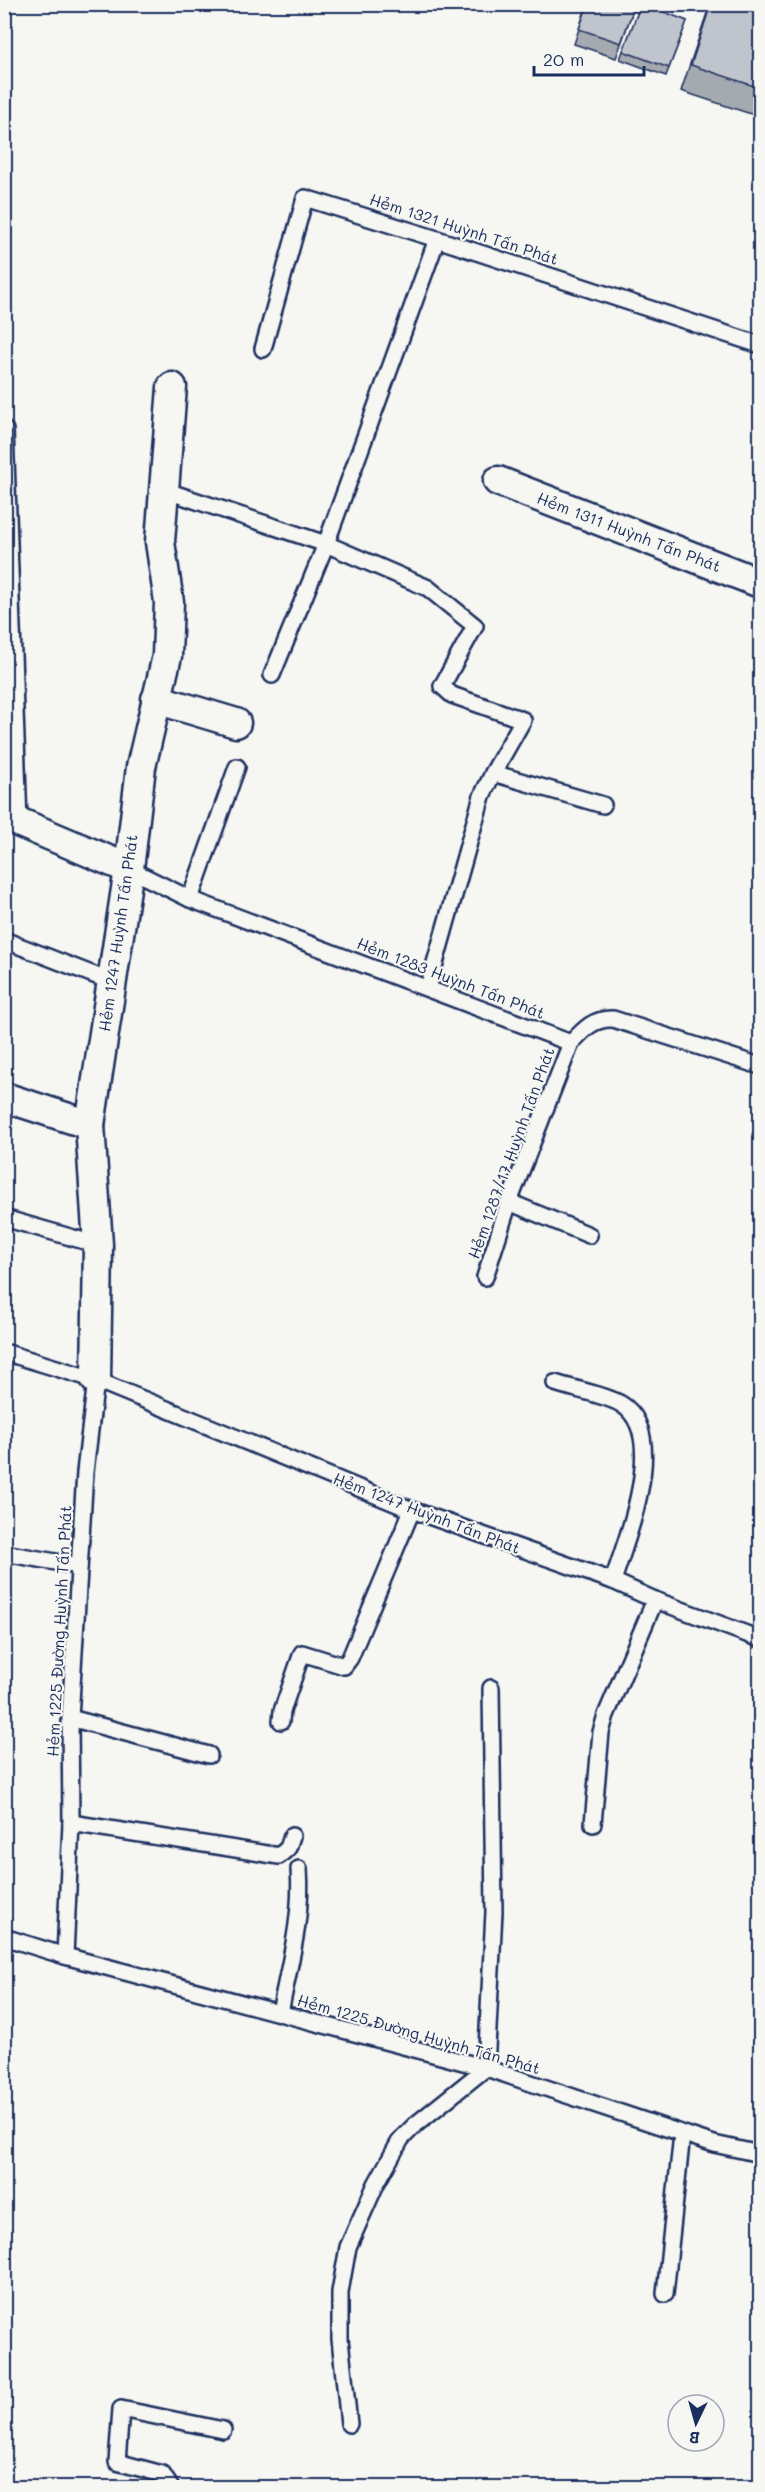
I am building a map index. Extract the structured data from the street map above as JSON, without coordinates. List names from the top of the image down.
{
  "streets": {
    "street": ["Hẻm 1311 Huỳnh Tấn Phát", "Hẻm 1247 Huỳnh Tấn Phát"],
    "lane": [
      "Hẻm 1321 Huỳnh Tấn Phát",
      "Hẻm 1283 Huỳnh Tấn Phát",
      "Hẻm 1287/17 Huỳnh Tấn Phát",
      "Hẻm 1225 Đường Huỳnh Tấn Phát"
    ]
  },
  "crossings": [
    ["Hẻm 1247 Huỳnh Tấn Phát", "Hẻm 1283 Huỳnh Tấn Phát"],
    ["Hẻm 1247 Huỳnh Tấn Phát", "Hẻm 1225 Đường Huỳnh Tấn Phát"],
    ["Hẻm 1283 Huỳnh Tấn Phát", "Hẻm 1287/17 Huỳnh Tấn Phát"]
  ],
  "scale_bar": "20 m",
  "north": "bottom"
}
